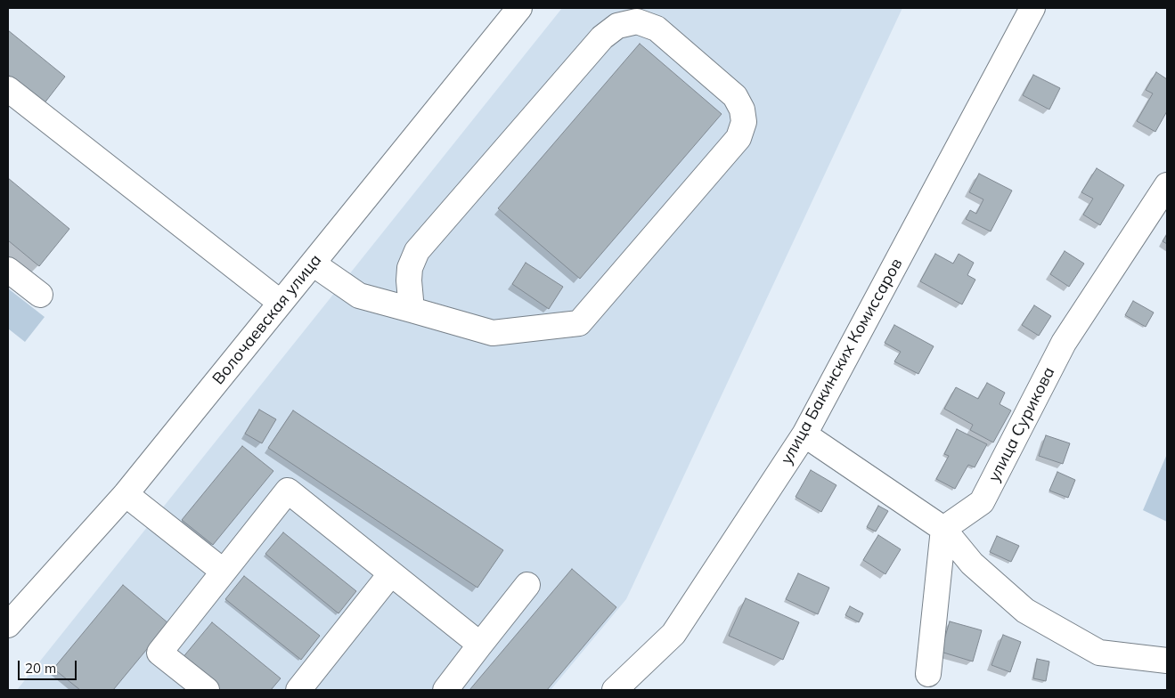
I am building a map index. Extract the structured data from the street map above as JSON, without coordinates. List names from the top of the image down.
{
  "streets": {
    "street": ["Волочаевская улица", "улица Бакинских Комиссаров", "улица Сурикова"]
  },
  "scale_bar": "20 m"
}
